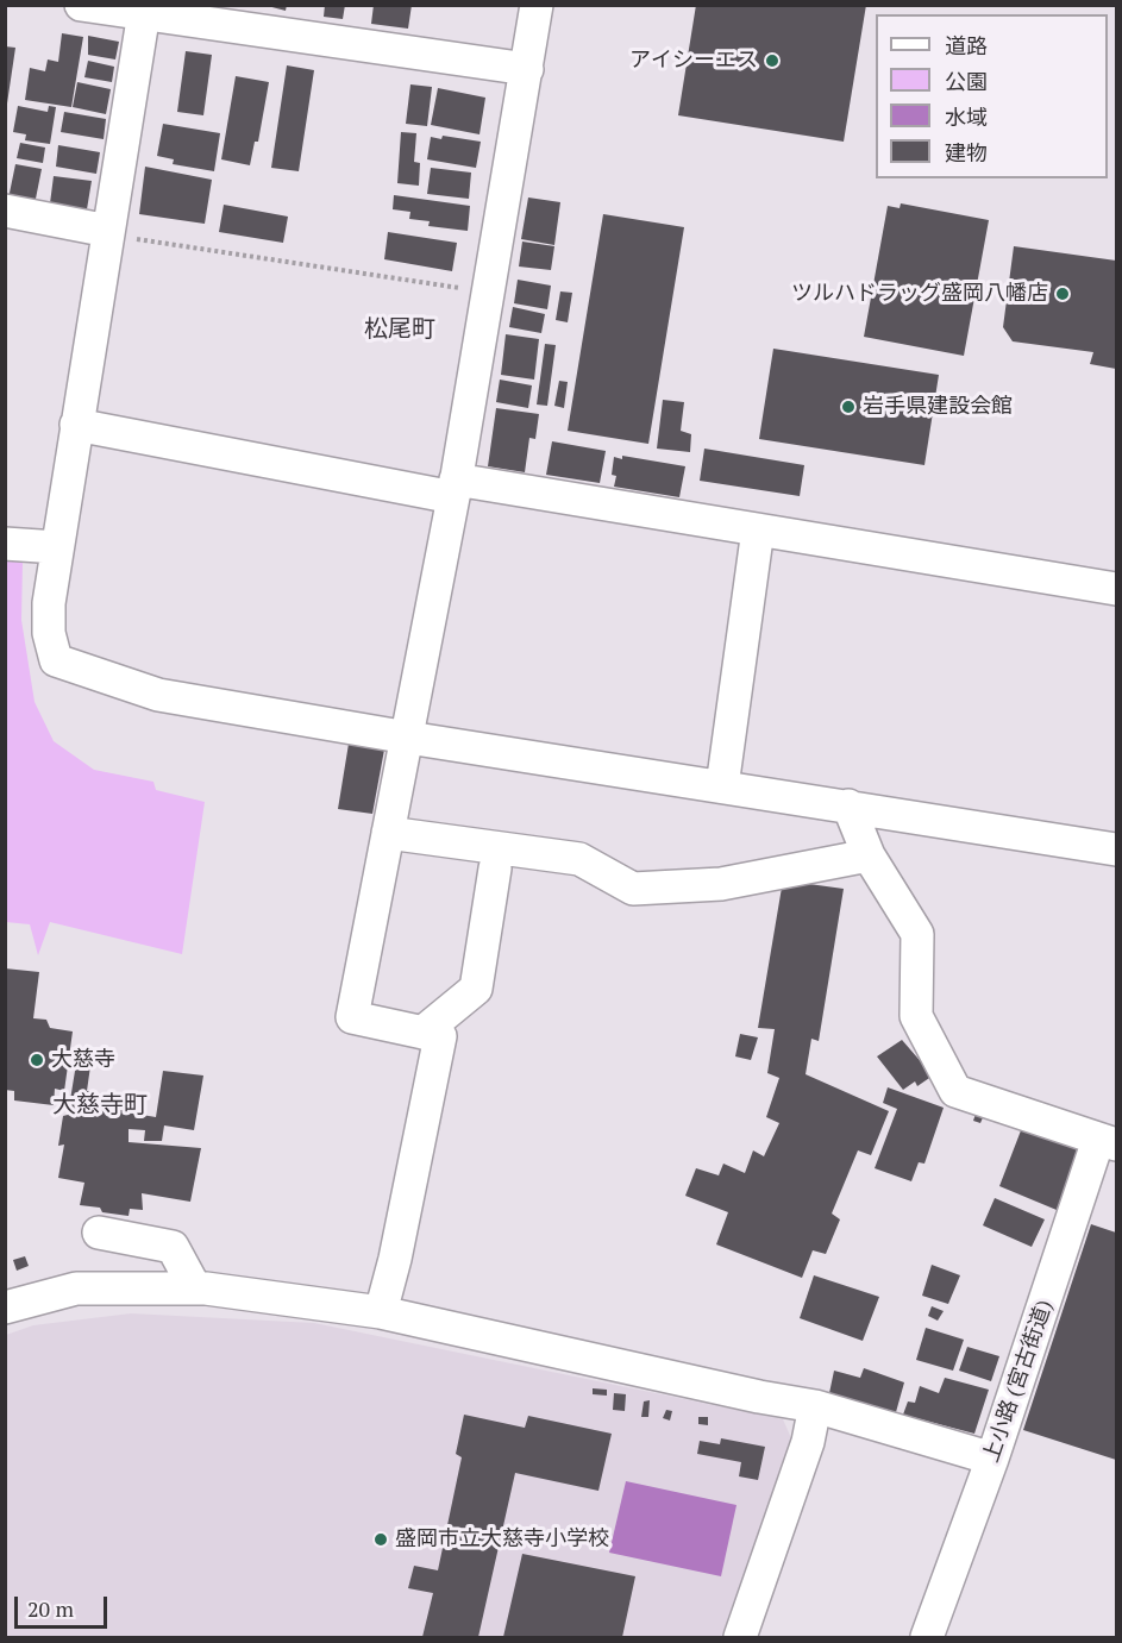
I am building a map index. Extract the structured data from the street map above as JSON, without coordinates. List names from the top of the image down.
{
  "streets": {
    "street": ["上小路 (宮古街道)"]
  },
  "districts": ["松尾町", "大慈寺町"],
  "places": [
    "アイシーエス",
    "ツルハドラッグ盛岡八幡店",
    "岩手県建設会館",
    "大慈寺",
    "盛岡市立大慈寺小学校"
  ],
  "legend": [
    "道路",
    "公園",
    "水域",
    "建物"
  ],
  "scale_bar": "20 m"
}
